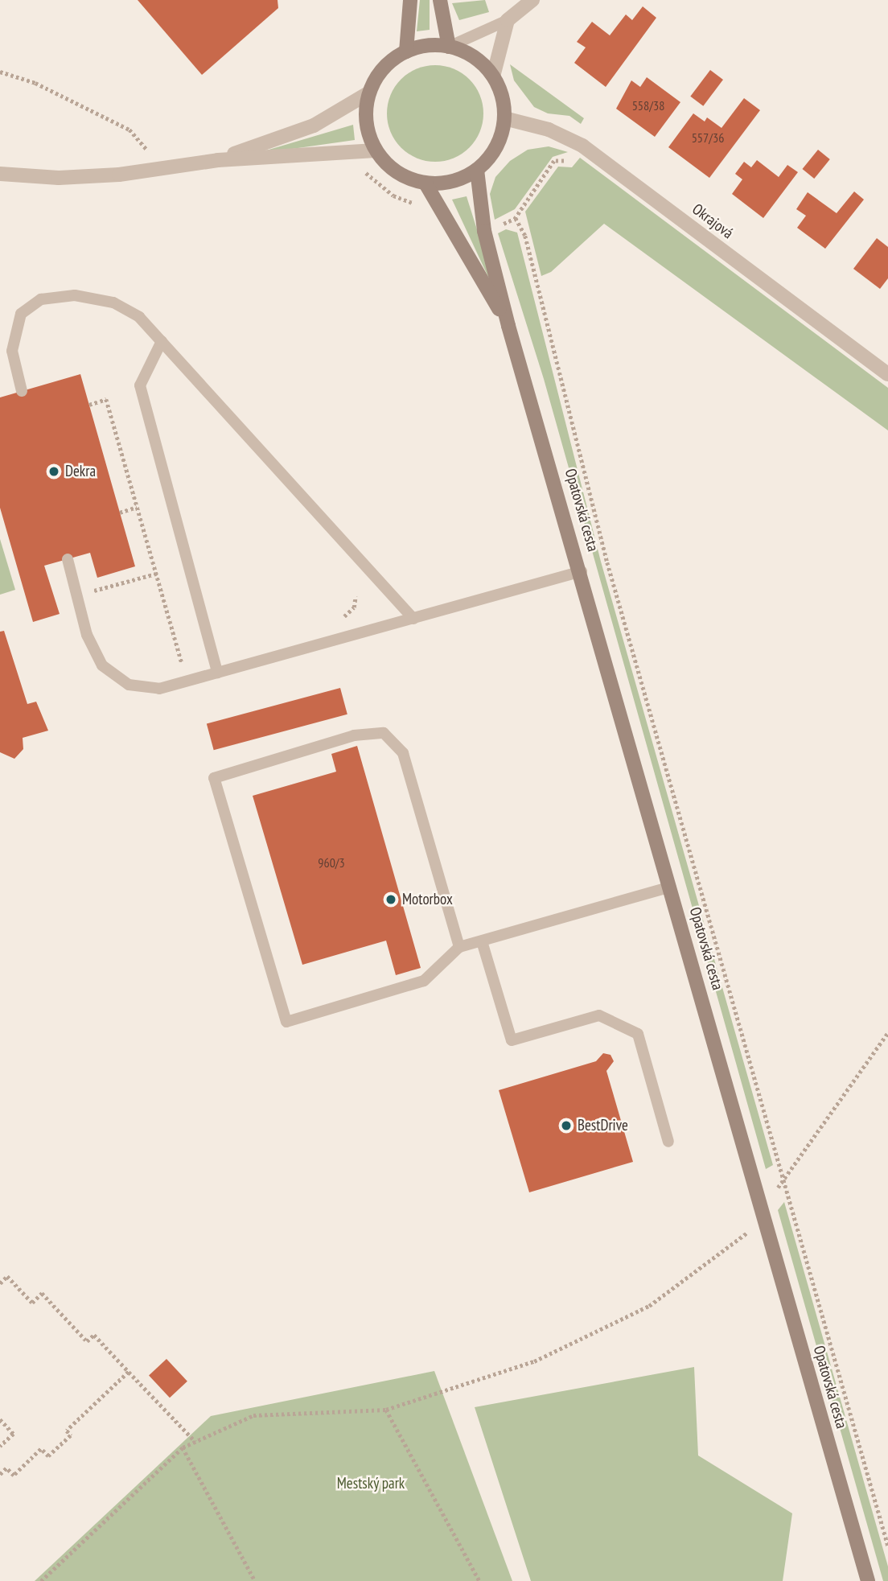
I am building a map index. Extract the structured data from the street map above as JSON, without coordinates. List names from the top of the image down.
{
  "streets": {
    "street": ["Okrajová", "Opatovská cesta"]
  },
  "crossings": [
    ["Okrajová", "Opatovská cesta"]
  ],
  "parks": ["Mestský park"],
  "places": ["Dekra", "Motorbox", "BestDrive"],
  "house_numbers": ["558/38", "557/36", "960/3"]
}
